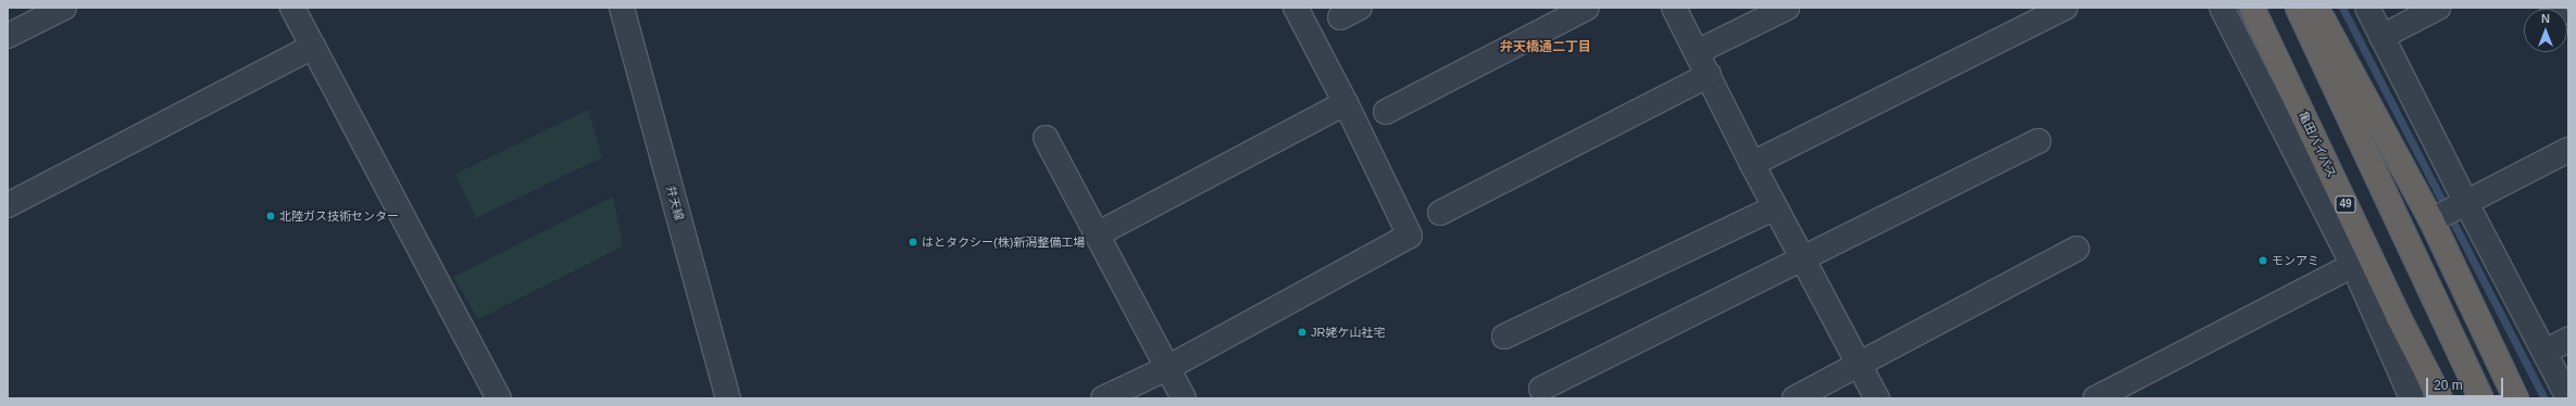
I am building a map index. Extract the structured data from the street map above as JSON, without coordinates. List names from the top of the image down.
{
  "streets": {
    "highway": ["亀田バイパス", "49"],
    "street": ["弁天線"]
  },
  "districts": ["弁天橋通二丁目"],
  "places": [
    "北陸ガス技術センター",
    "はとタクシー(株)新潟整備工場",
    "モンアミ",
    "JR姥ケ山社宅"
  ],
  "scale_bar": "20 m",
  "north": "top"
}
